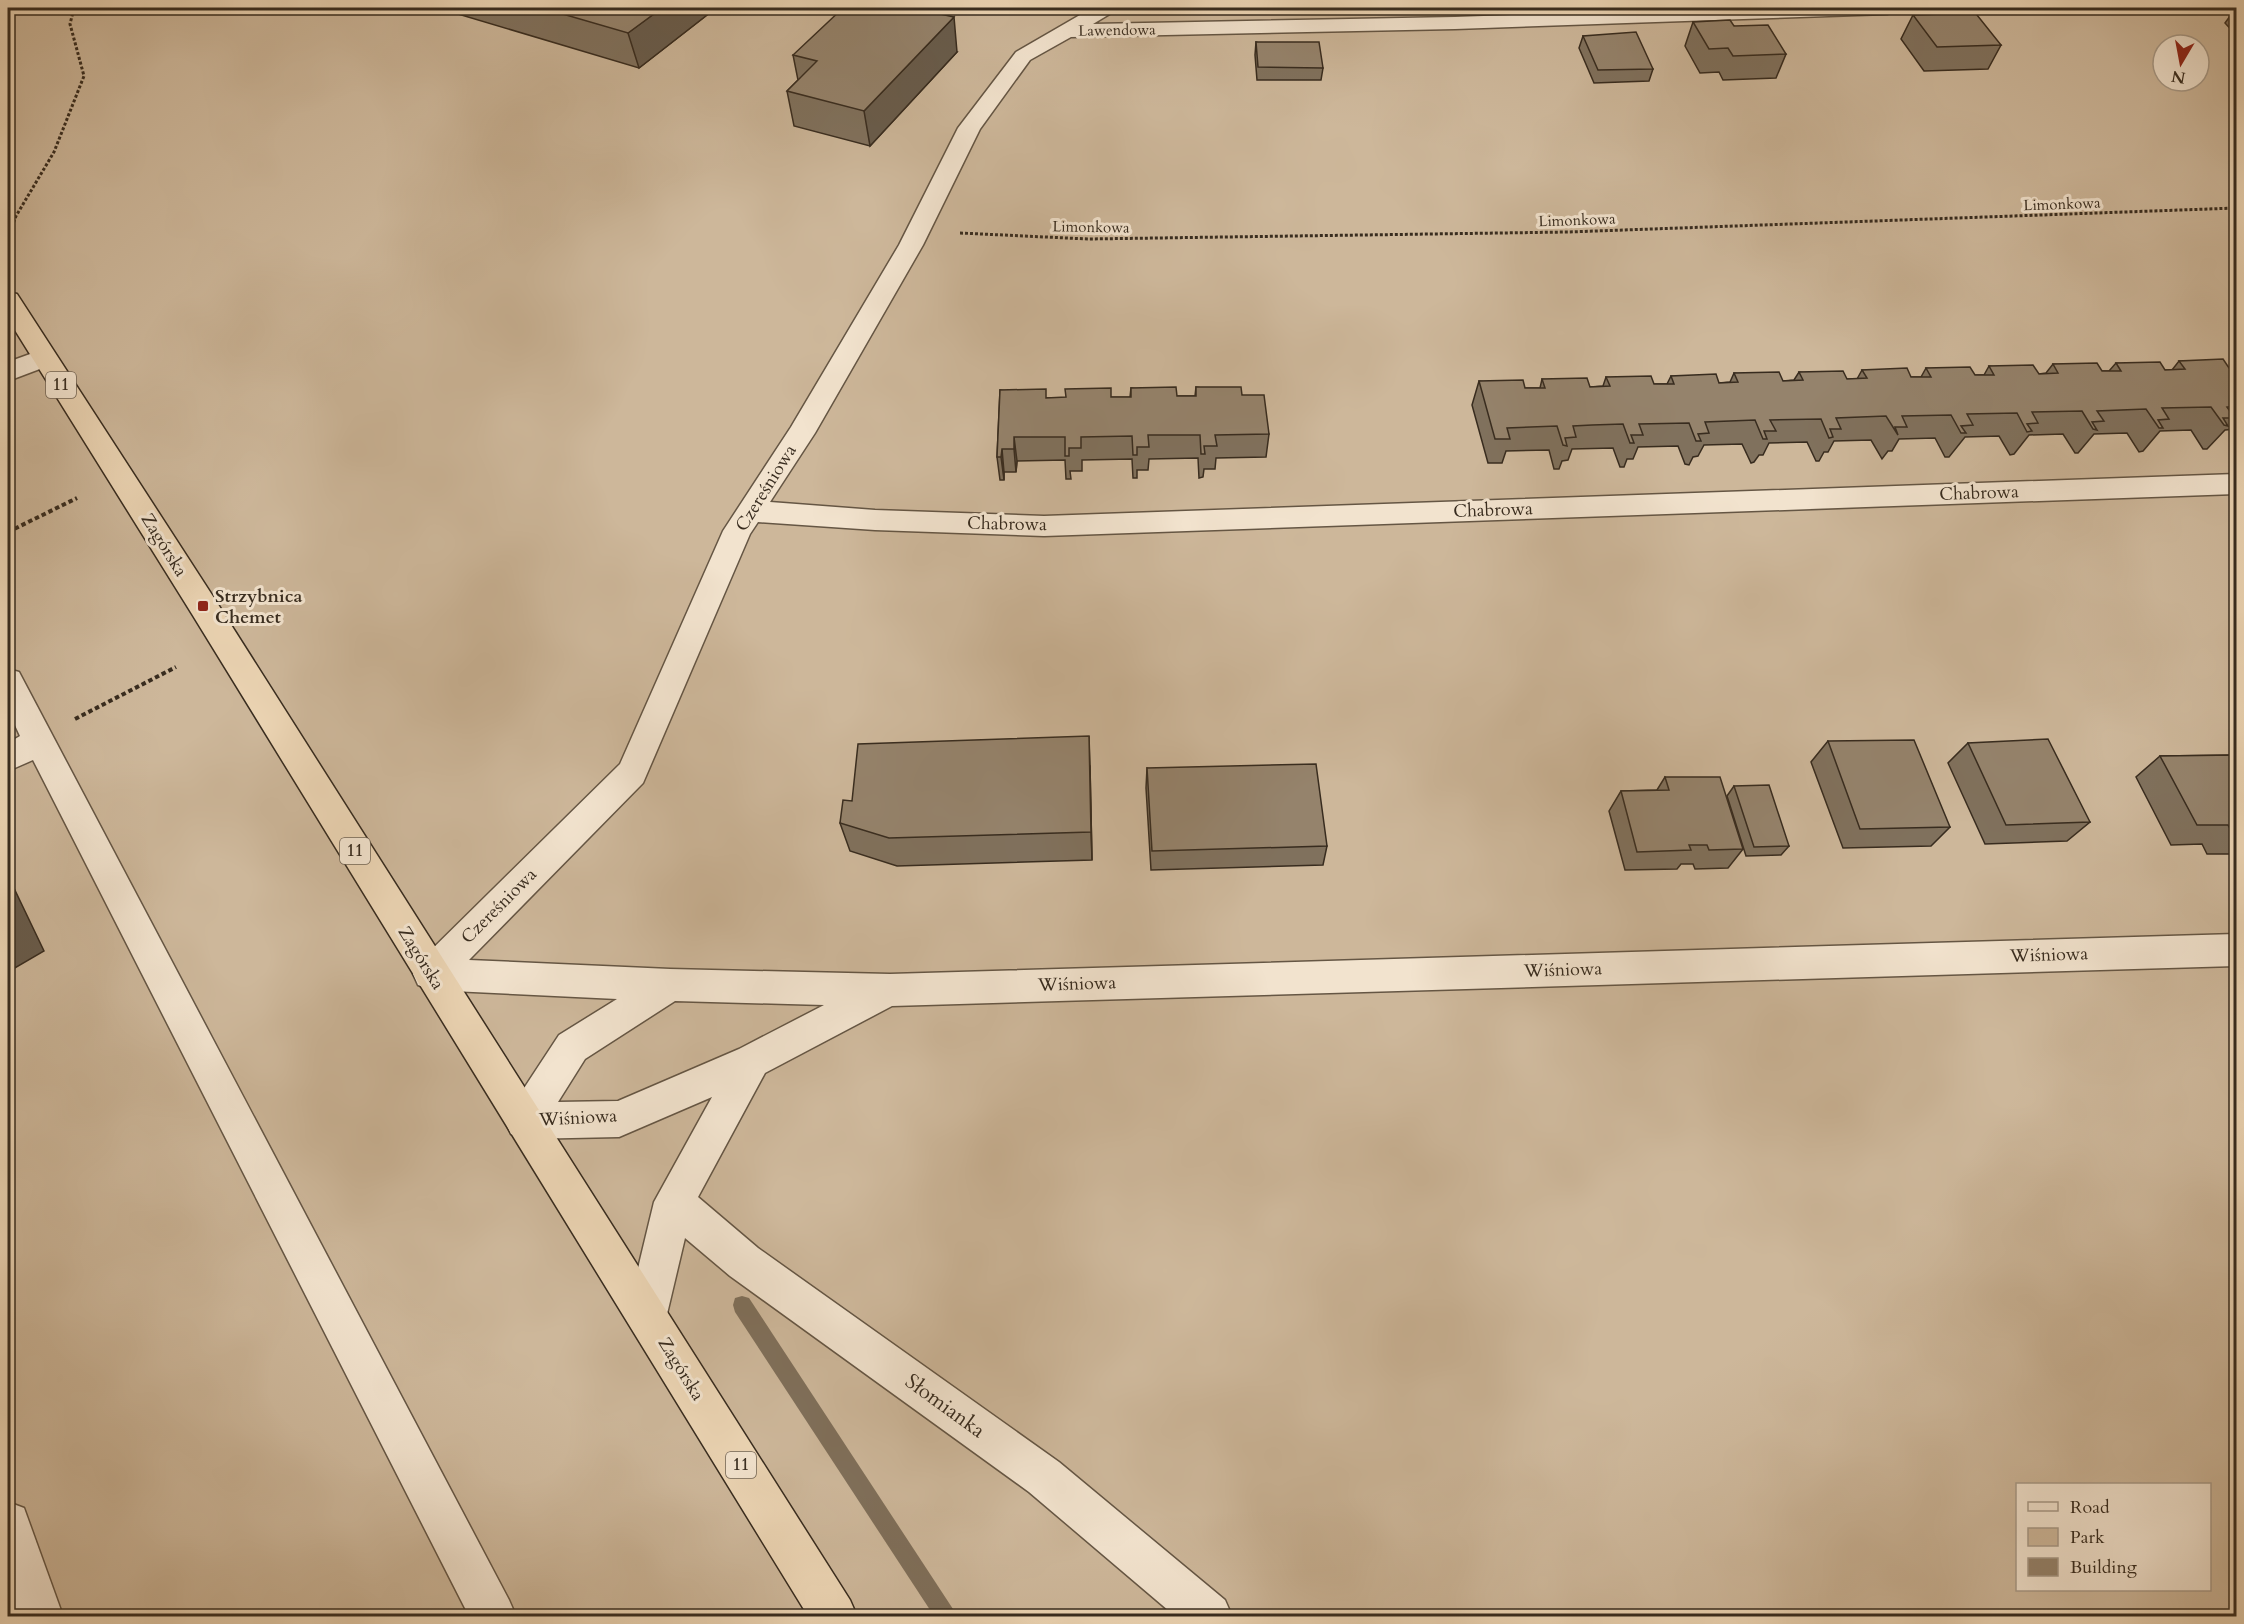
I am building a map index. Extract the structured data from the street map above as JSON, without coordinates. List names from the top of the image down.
{
  "streets": {
    "highway": ["11", "Zagórska"],
    "street": [
      "Lawendowa",
      "Czereśniowa",
      "Chabrowa",
      "Wiśniowa",
      "Słomianka"
    ],
    "path": ["Limonkowa"]
  },
  "crossings": [
    ["Lawendowa", "Czereśniowa"],
    ["Limonkowa", "Czereśniowa"],
    ["Czereśniowa", "Chabrowa"],
    ["Czereśniowa", "Zagórska"],
    ["Czereśniowa", "Wiśniowa"],
    ["Zagórska", "Wiśniowa"]
  ],
  "places": {
    "transit": ["Strzybnica Chemet"]
  },
  "legend": ["Road", "Park", "Building"],
  "north": "bottom"
}
